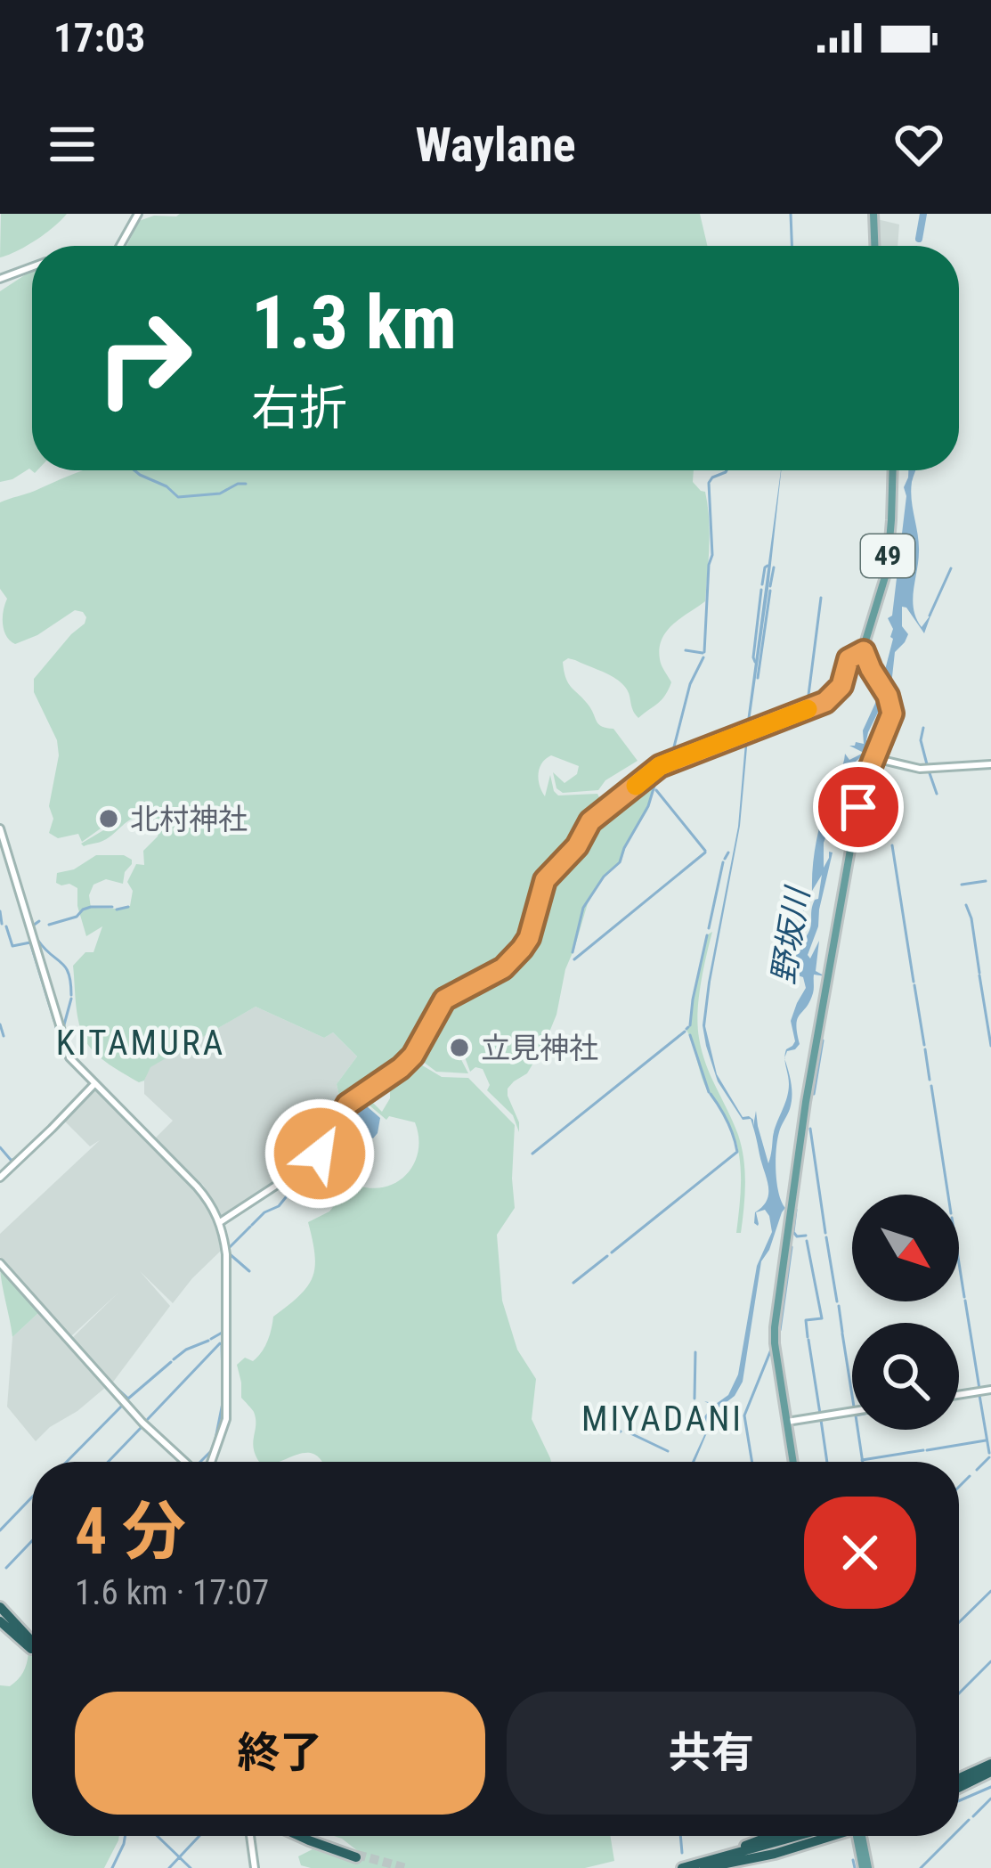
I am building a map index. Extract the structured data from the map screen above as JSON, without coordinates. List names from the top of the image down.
{
  "streets": {
    "main road": ["49"]
  },
  "districts": ["KITAMURA", "MIYADANI"],
  "water": ["野坂川"],
  "places": ["北村神社", "立見神社"],
  "north": "bottom right",
  "page": {
    "status": "17:03",
    "header": "Waylane",
    "turn": ["1.3 km", "右折"],
    "heading": ["4 分", "1.6 km · 17:07"],
    "buttons": ["終了", "共有"]
  }
}
